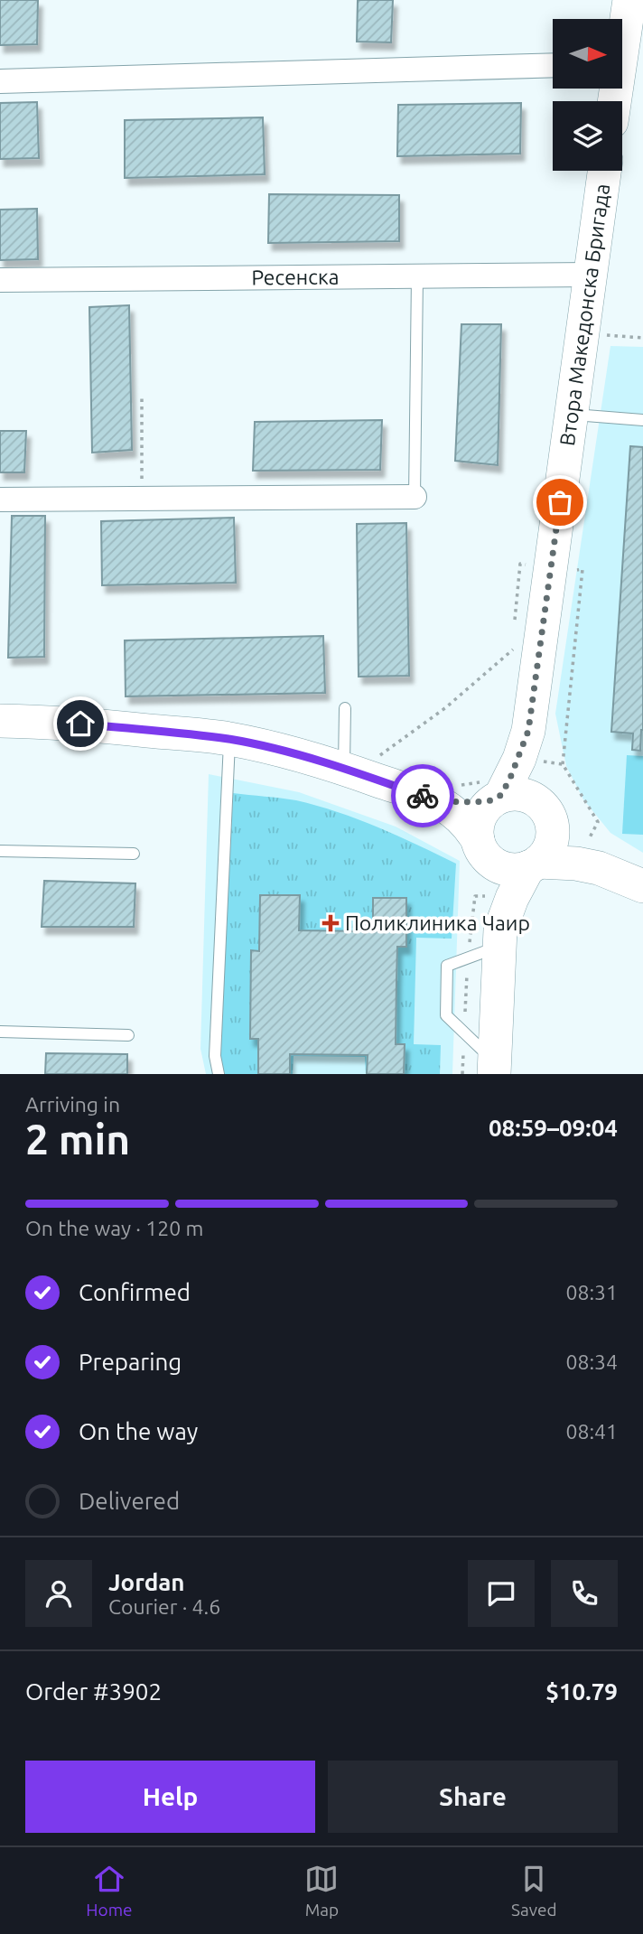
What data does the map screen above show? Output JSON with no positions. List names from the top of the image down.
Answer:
{
  "streets": {
    "street": ["Ресенска", "Втора Македонска Бригада"]
  },
  "crossings": [
    ["Ресенска", "Втора Македонска Бригада"]
  ],
  "places": {
    "health": ["Поликлиника Чаир"]
  },
  "north": "right",
  "page": {
    "heading": ["2 min", "Arriving in", "08:59–09:04"],
    "panel": [
      "Jordan",
      "Courier · 4.6",
      "Order #3902",
      "$10.79"
    ],
    "bar": "On the way · 120 m",
    "list": [
      ["Confirmed", "08:31"],
      ["Preparing", "08:34"],
      ["On the way", "08:41"],
      "Delivered"
    ],
    "buttons": ["Help", "Share"],
    "tabs": ["Home", "Map", "Saved"]
  }
}
